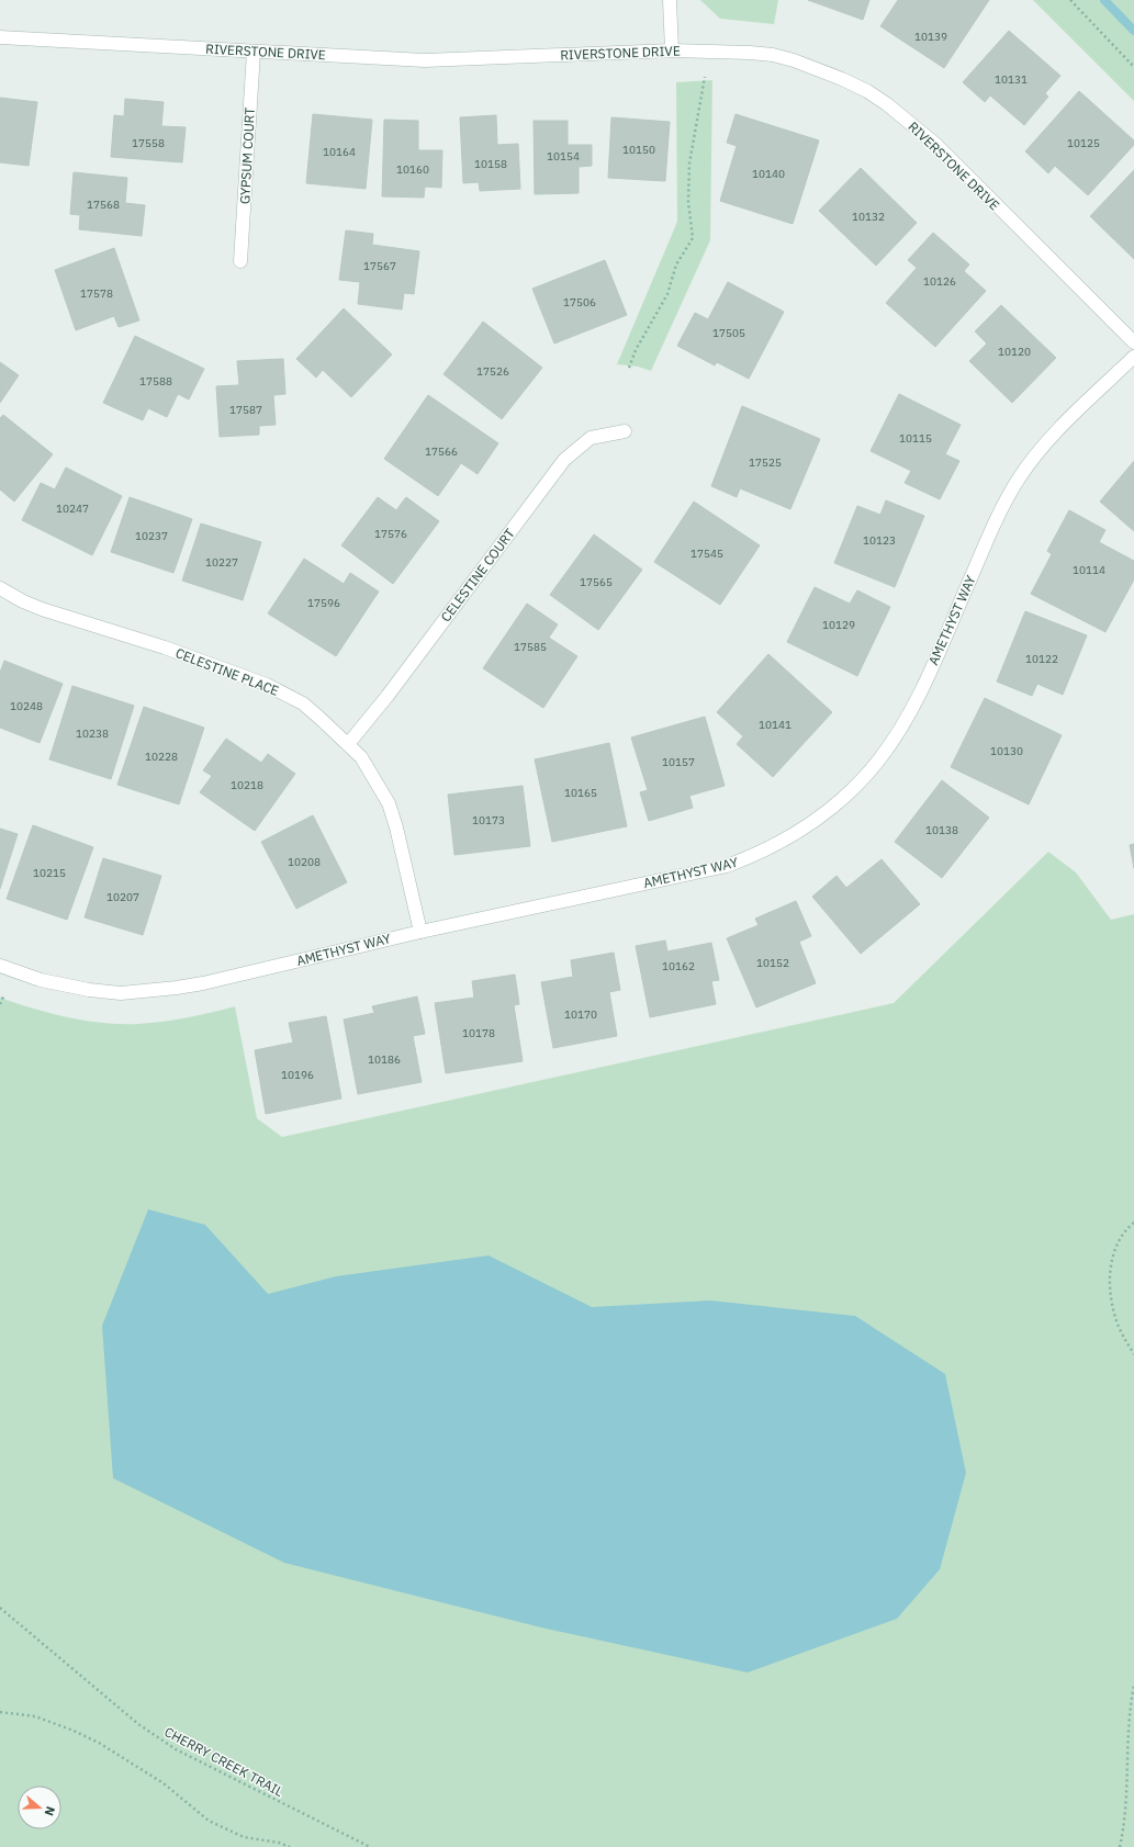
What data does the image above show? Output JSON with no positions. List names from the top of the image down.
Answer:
{
  "streets": {
    "street": [
      "RIVERSTONE DRIVE",
      "GYPSUM COURT",
      "CELESTINE COURT",
      "AMETHYST WAY",
      "CELESTINE PLACE"
    ],
    "path": ["CHERRY CREEK TRAIL"]
  },
  "crossings": [
    ["RIVERSTONE DRIVE", "GYPSUM COURT"],
    ["CELESTINE COURT", "CELESTINE PLACE"],
    ["AMETHYST WAY", "CELESTINE PLACE"]
  ],
  "house_numbers": [
    "10139",
    "10131",
    "17558",
    "10125",
    "10150",
    "10164",
    "10154",
    "10158",
    "10160",
    "10140",
    "17568",
    "10132",
    "17567",
    "10126",
    "17578",
    "17506",
    "17505",
    "10120",
    "17526",
    "17588",
    "17587",
    "10115",
    "17566",
    "17525",
    "10247",
    "17576",
    "10237",
    "10123",
    "17545",
    "10227",
    "10114",
    "17565",
    "17596",
    "10129",
    "17585",
    "10122",
    "10248",
    "10141",
    "10238",
    "10130",
    "10228",
    "10157",
    "10218",
    "10165",
    "10173",
    "10138",
    "10208",
    "10215",
    "10207",
    "10152",
    "10162",
    "10170",
    "10178",
    "10186",
    "10196"
  ],
  "north": "right"
}
